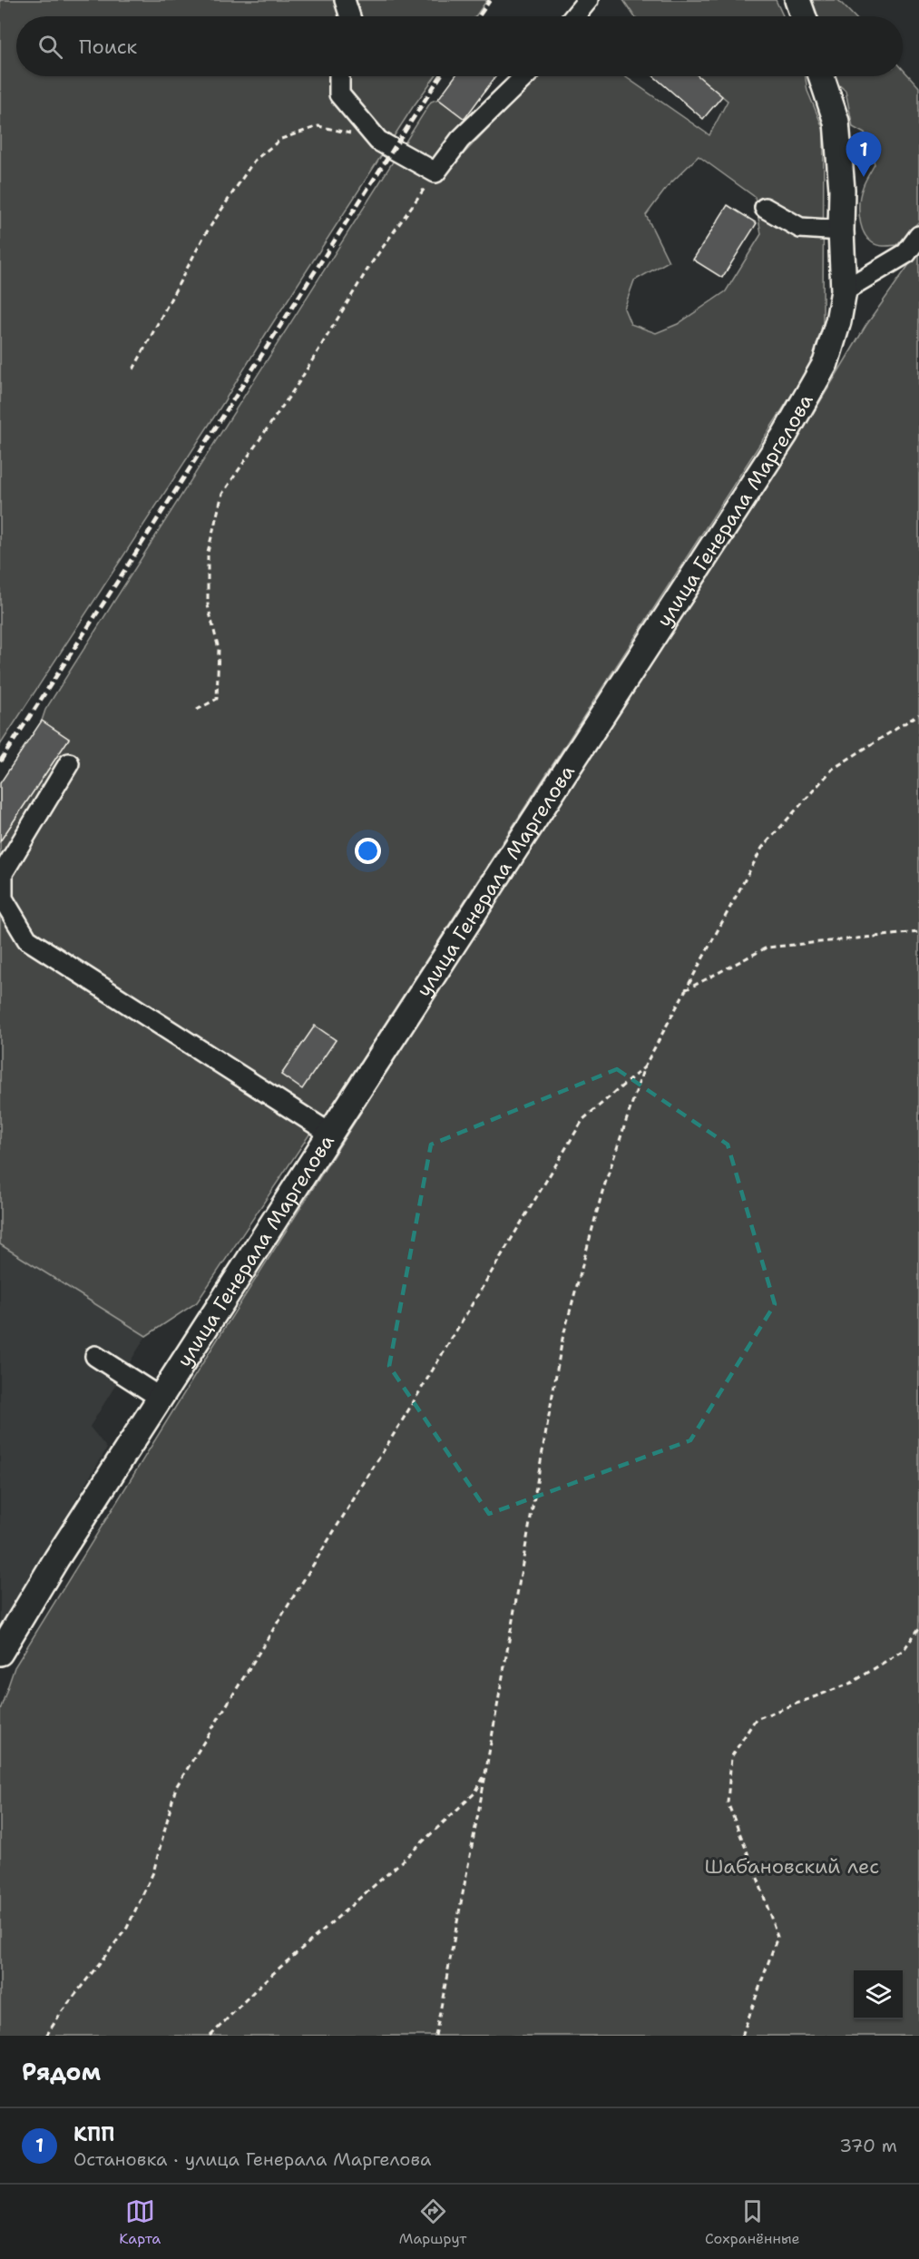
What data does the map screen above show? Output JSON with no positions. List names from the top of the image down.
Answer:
{
  "streets": {
    "main road": ["улица Генерала Маргелова"]
  },
  "parks": ["Шабановский лес"],
  "page": {
    "search": "Поиск",
    "pins": "1",
    "heading": "Рядом",
    "list": [
      {
        "mark": "1",
        "name": "КПП",
        "note": "Остановка · улица Генерала Маргелова",
        "value": "370 m"
      }
    ],
    "nav": ["Карта", "Маршрут", "Сохранённые"]
  }
}
